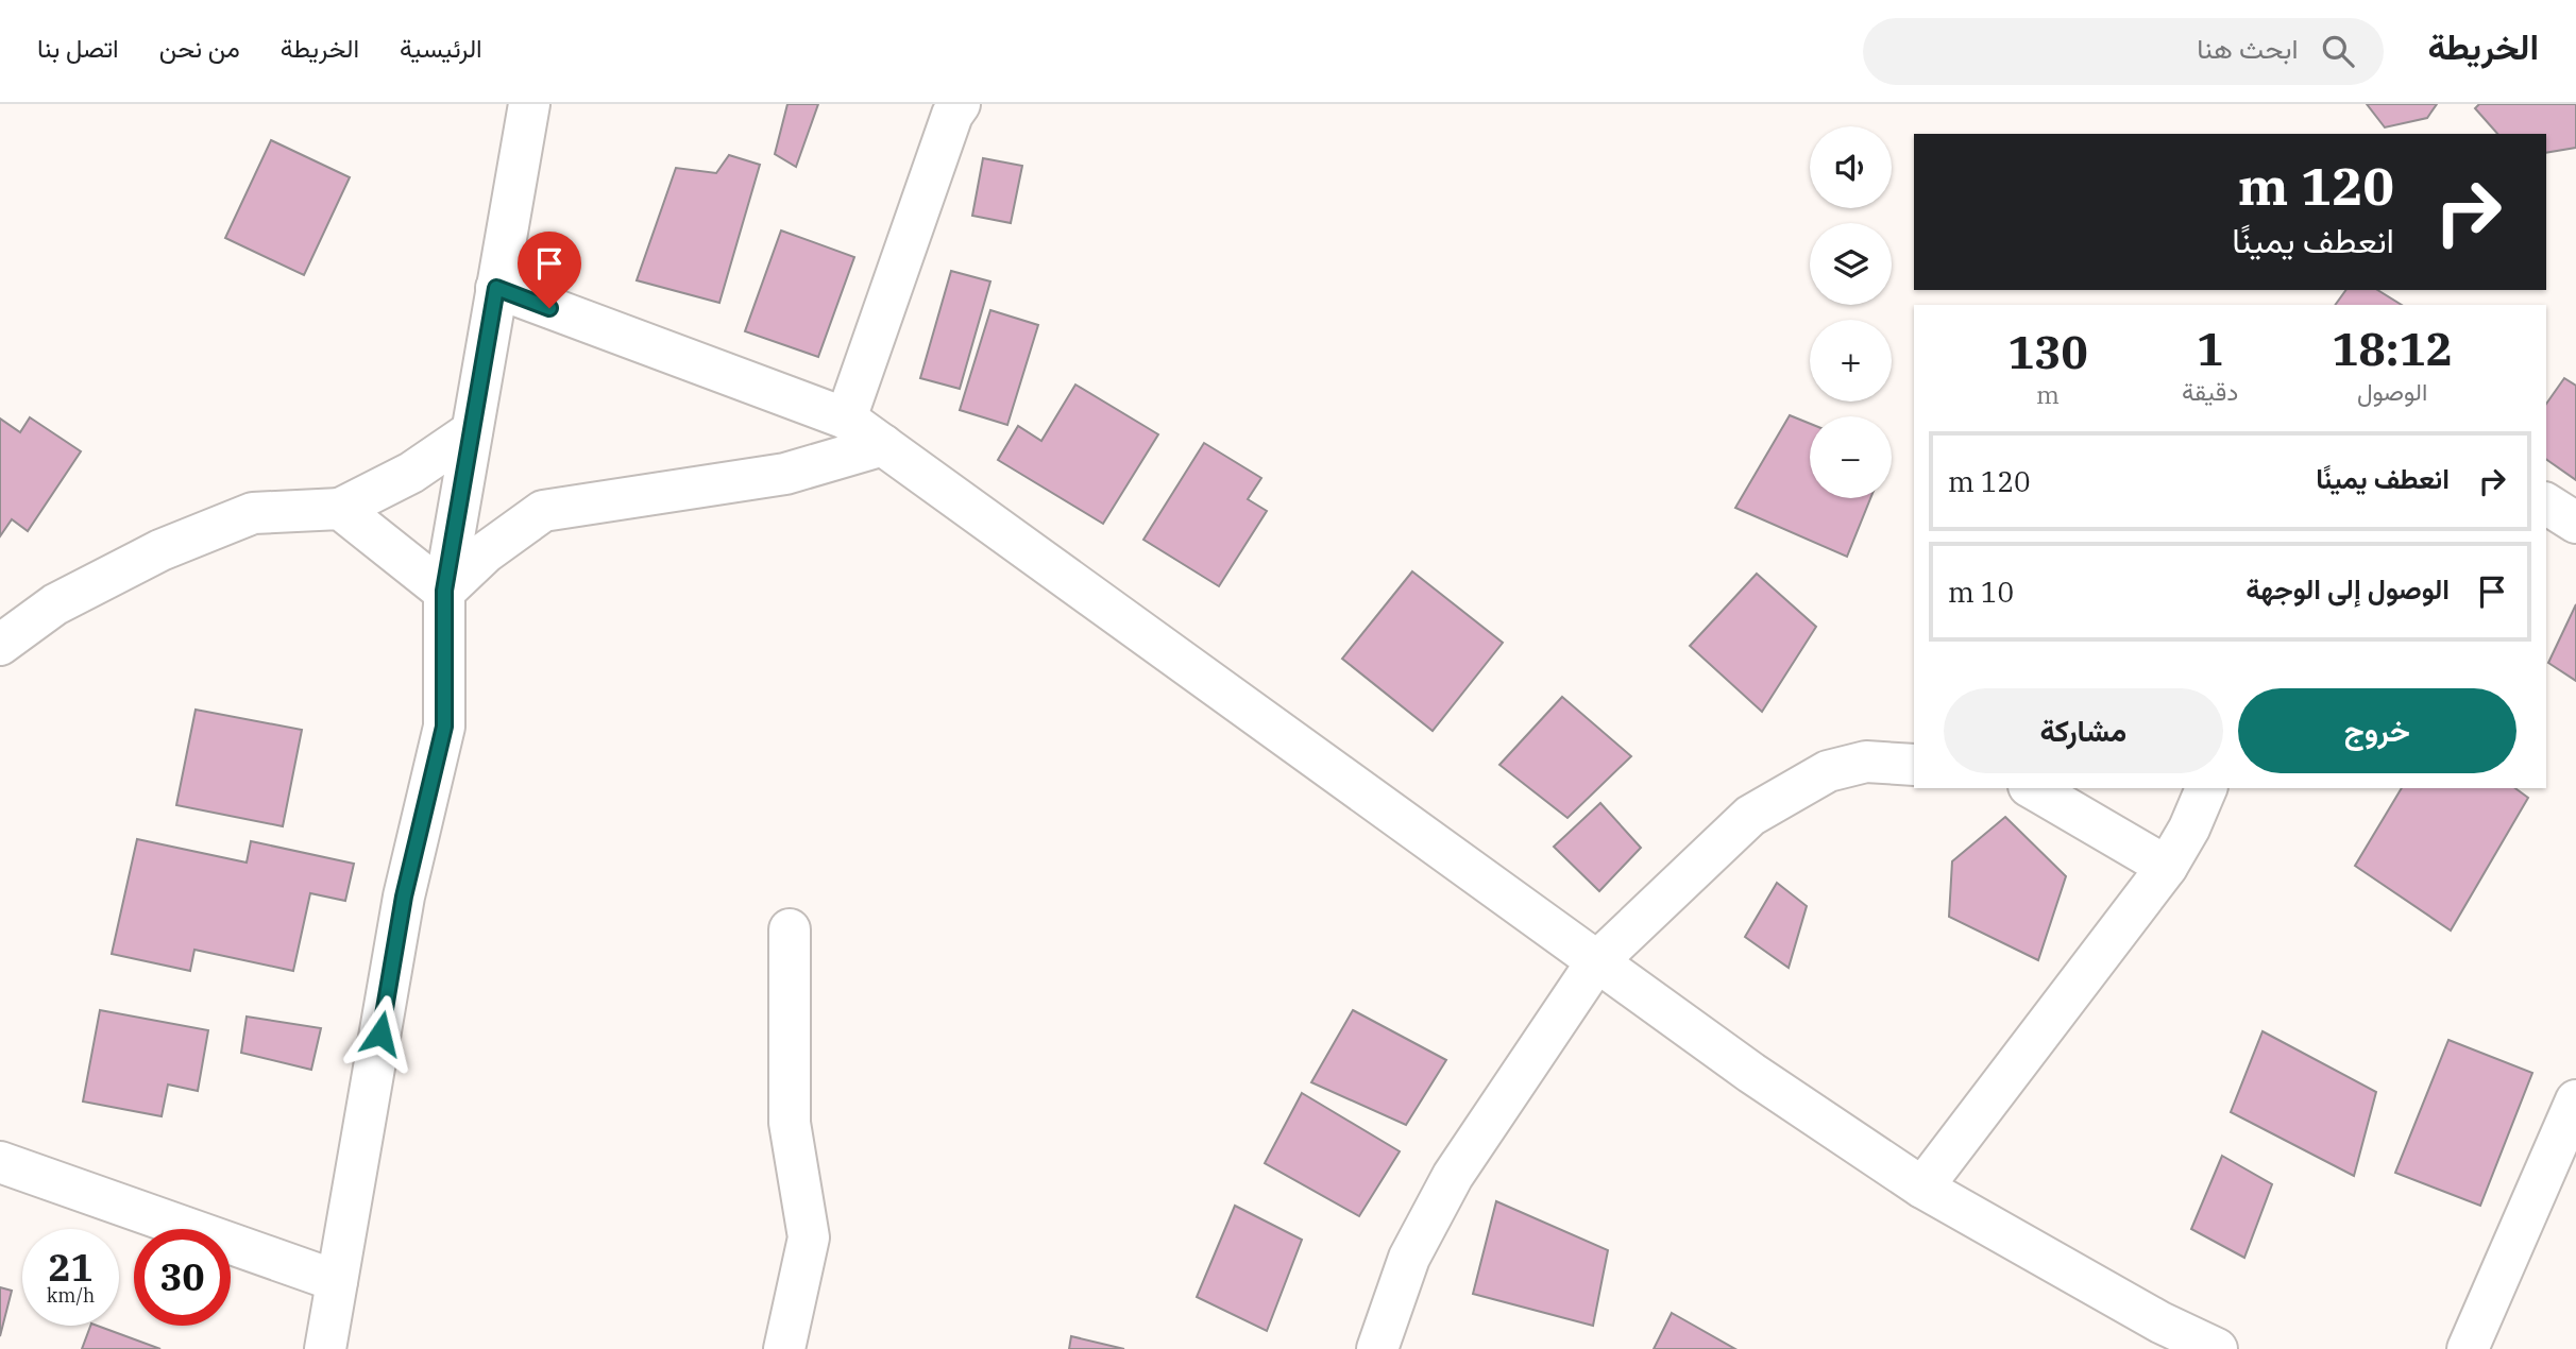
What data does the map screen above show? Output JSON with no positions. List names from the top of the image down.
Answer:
{
  "page": {
    "header": "الخريطة",
    "search": "ابحث هنا",
    "nav": [
      "الرئيسية",
      "الخريطة",
      "من نحن",
      "اتصل بنا"
    ],
    "map_buttons": ["+", "−"],
    "turn": ["120 m", "انعطف يمينًا"],
    "eta": [
      "18:12",
      "الوصول",
      "1",
      "دقيقة",
      "130",
      "m"
    ],
    "list": [
      {
        "name": "انعطف يمينًا",
        "value": "120 m"
      },
      {
        "name": "الوصول إلى الوجهة",
        "value": "10 m"
      }
    ],
    "buttons": ["خروج", "مشاركة"],
    "speed": "21 km/h",
    "limit": "30"
  }
}
